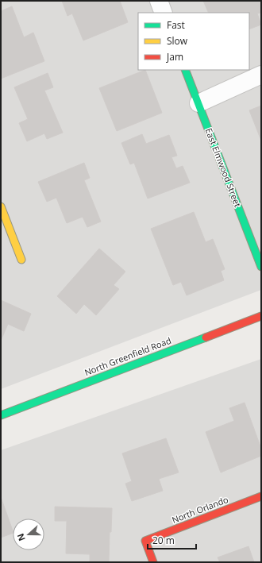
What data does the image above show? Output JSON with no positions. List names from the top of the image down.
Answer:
{
  "streets": {
    "street": ["East Elmwood Street", "North Greenfield Road", "North Orlando"]
  },
  "legend": ["Fast", "Slow", "Jam"],
  "scale_bar": "20 m",
  "north": "left"
}
